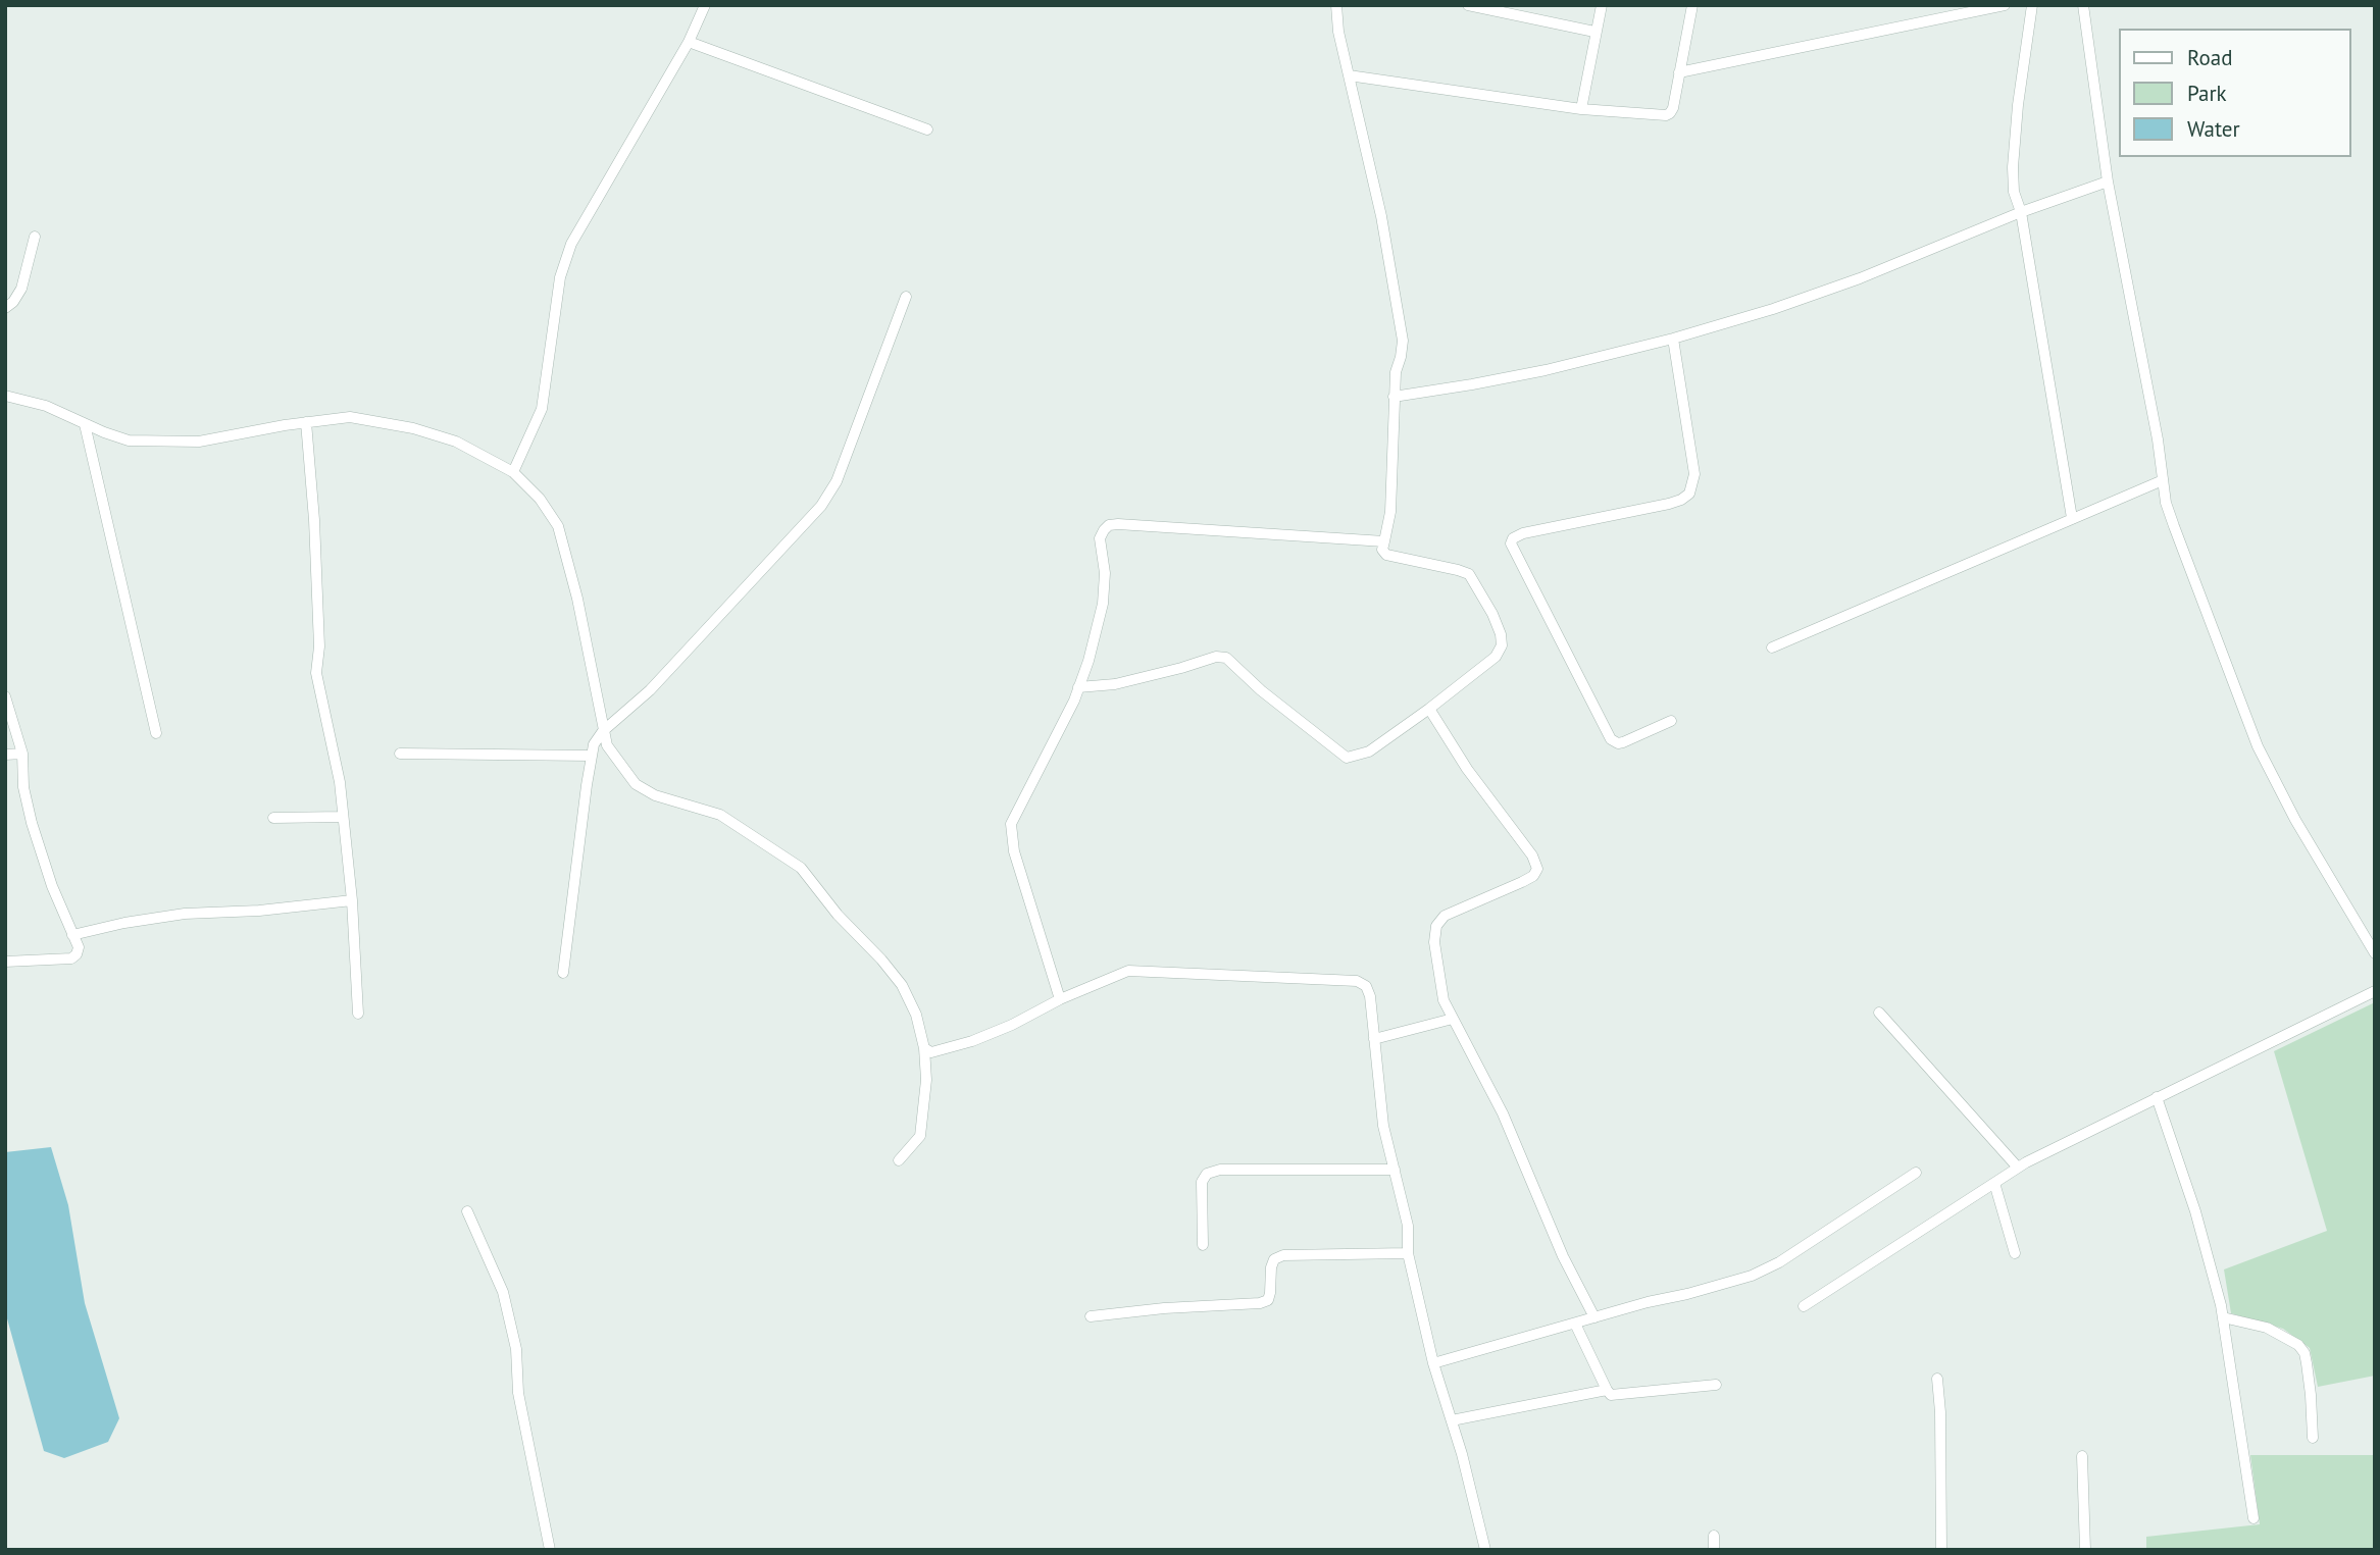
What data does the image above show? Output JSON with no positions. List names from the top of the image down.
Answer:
{
  "legend": ["Road", "Park", "Water"]
}
